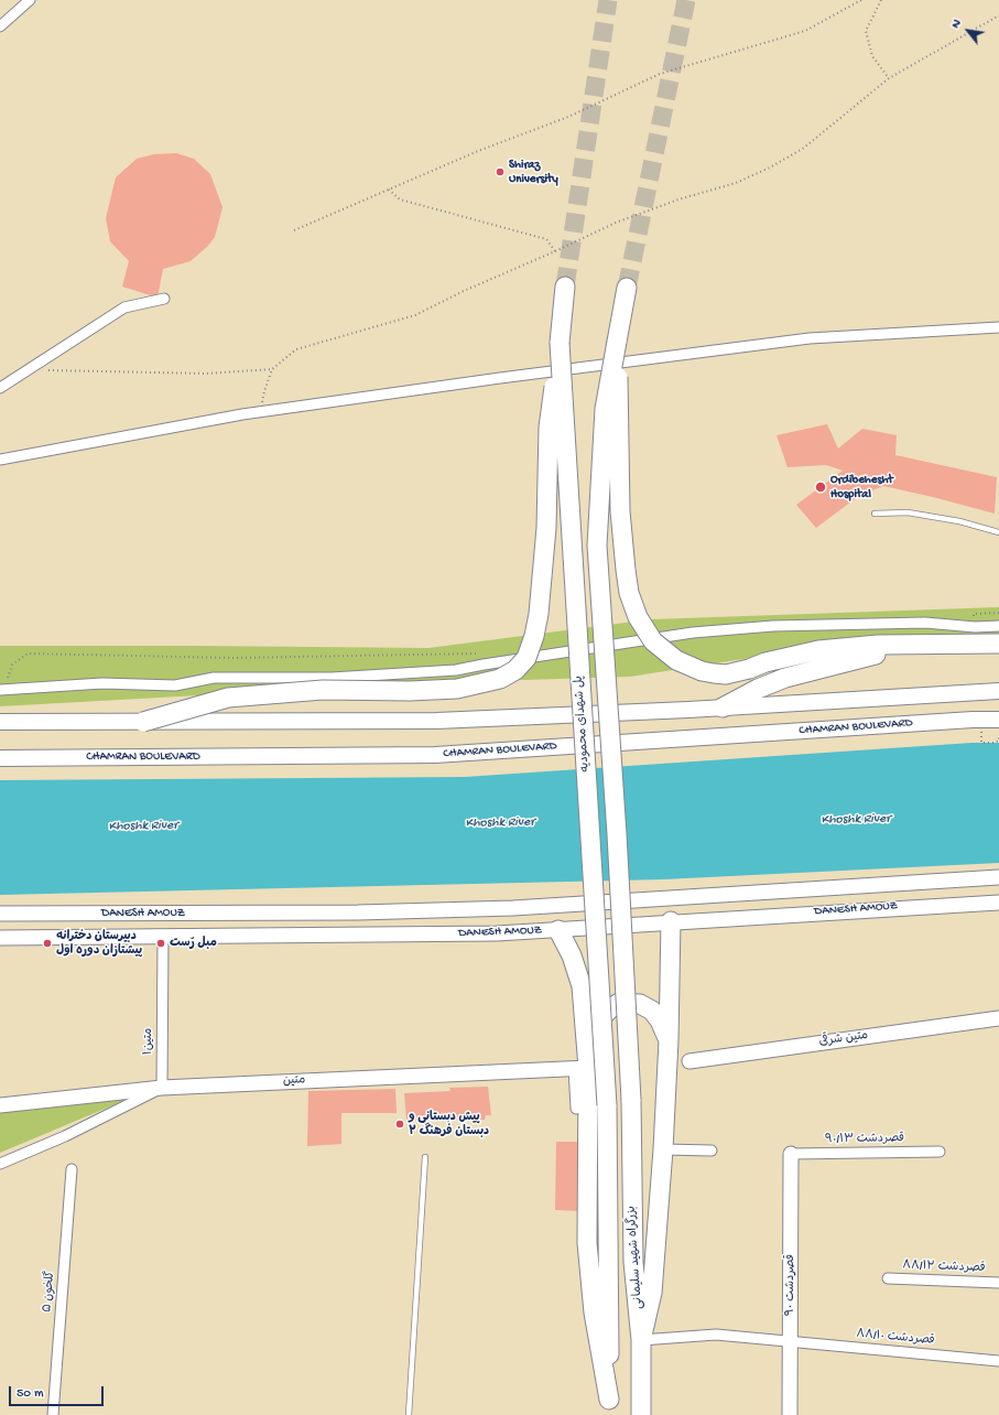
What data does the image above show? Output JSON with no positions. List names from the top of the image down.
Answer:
{
  "streets": {
    "highway": ["پل شهدای محمودیه", "بزرگراه شهید سلیمانی"],
    "main road": [
      "CHAMRAN BOULEVARD",
      "DANESH AMOUZ",
      "متین شرقی",
      "متین",
      "۹۰ قصردشت"
    ],
    "street": [
      "متین۱",
      "۹۰/۱۳ قصردشت",
      "۸۸/۱۲ قصردشت",
      "۵ گلخون",
      "۸۸/۱۰ قصردشت"
    ]
  },
  "crossings": [
    ["پل شهدای محمودیه", "بزرگراه شهید سلیمانی"],
    ["DANESH AMOUZ", "متین۱"],
    ["متین۱", "متین"],
    ["۹۰/۱۳ قصردشت", "۹۰ قصردشت"],
    ["بزرگراه شهید سلیمانی", "۸۸/۱۰ قصردشت"],
    ["۹۰ قصردشت", "۸۸/۱۰ قصردشت"]
  ],
  "water": ["Khoshk River"],
  "places": [
    "Shiraz University",
    "Ordibehesht Hospital",
    "دبیرستان دخترانه پیشتازان دوره اول",
    "مبل رُست",
    "پیش دبستانی و دبستان فرهنگ ۲"
  ],
  "scale_bar": "50 m",
  "north": "top left"
}
